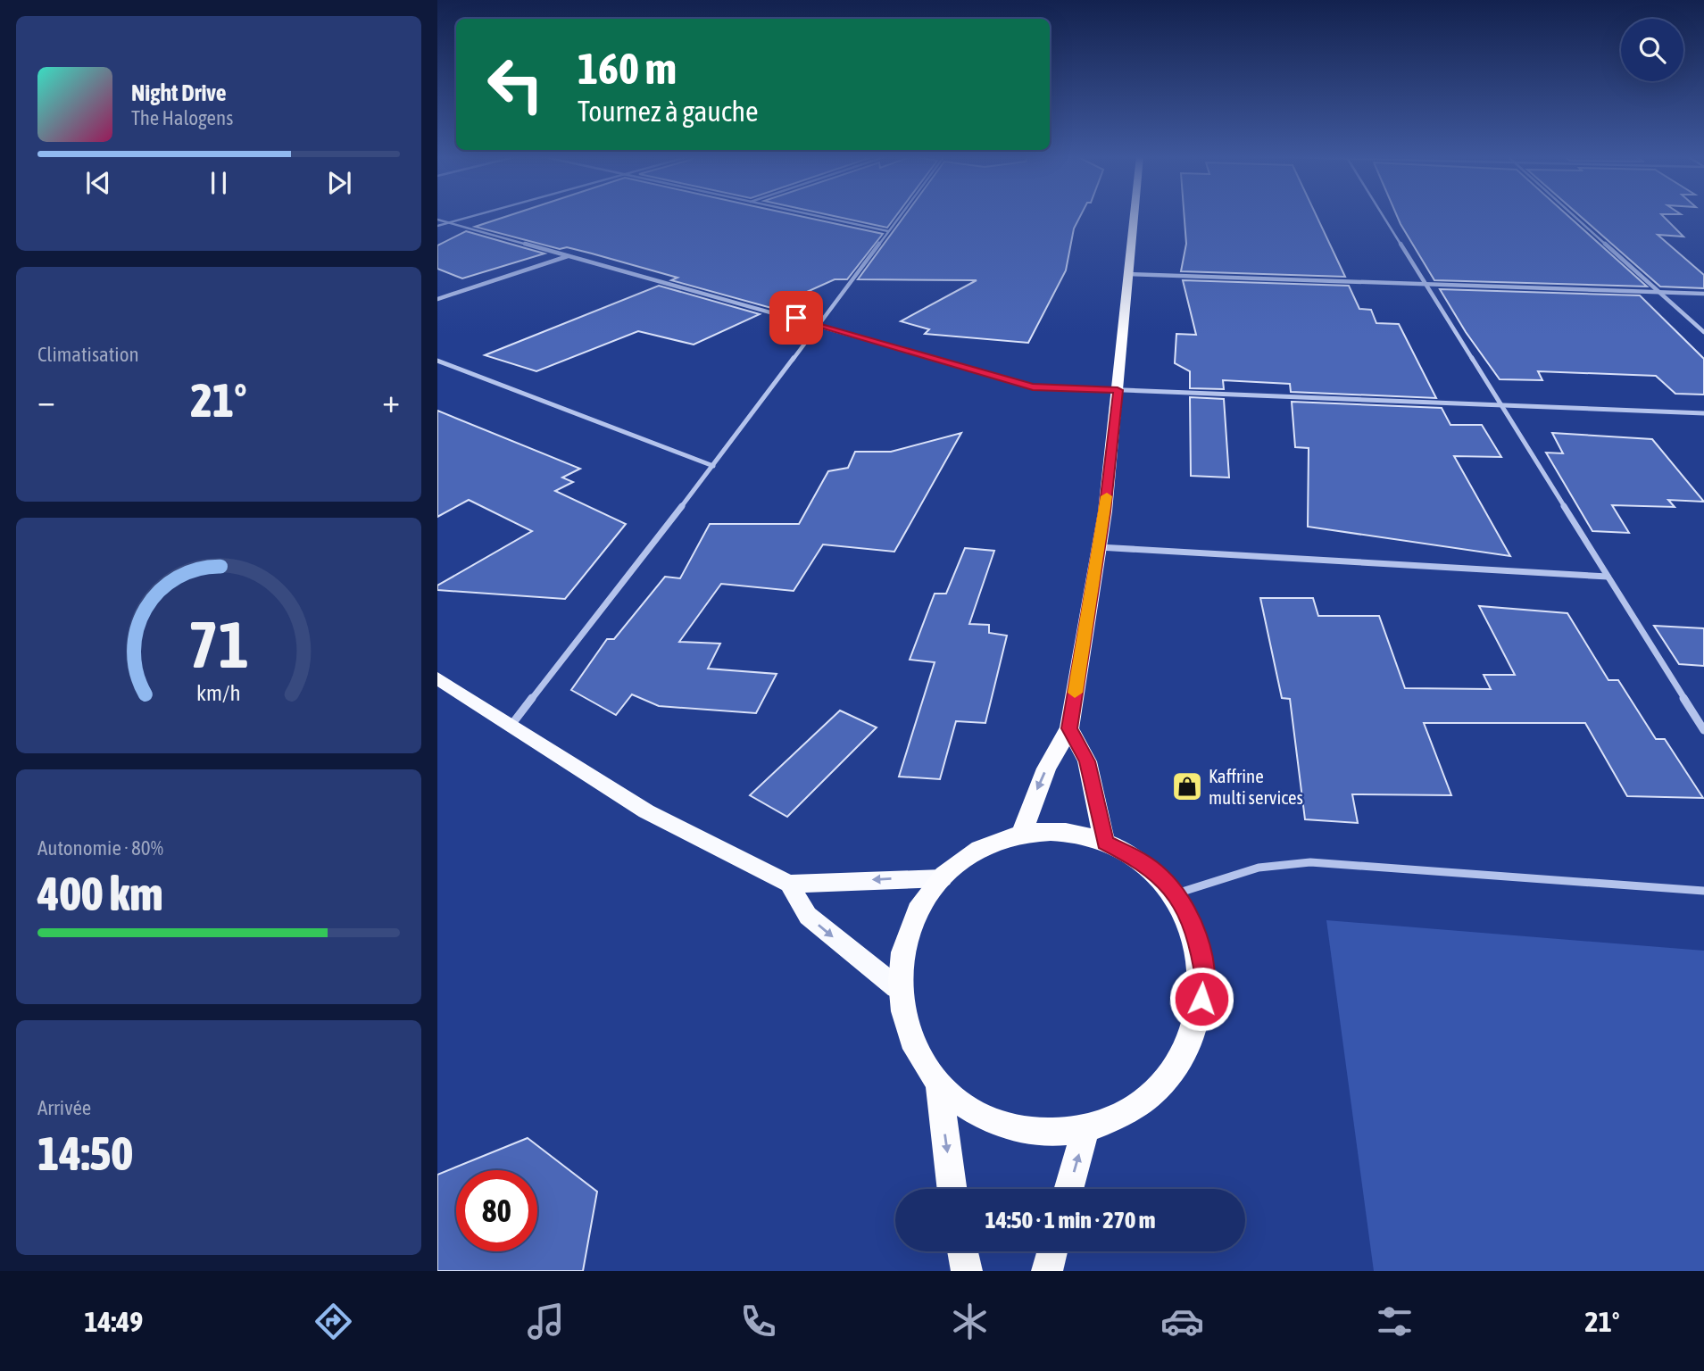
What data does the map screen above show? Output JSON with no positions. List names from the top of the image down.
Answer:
{
  "places": {
    "shop": ["Kaffrine multi services"]
  },
  "page": {
    "turn": ["160 m", "Tournez à gauche"],
    "song": ["Night Drive", "The Halogens"],
    "tile": [
      "Climatisation",
      ["Autonomie · 80%", "400 km"],
      ["Arrivée", "14:50"]
    ],
    "heat": ["−", "21°", "+"],
    "limit": "80",
    "trip": "14:50 · 1 min · 270 m",
    "tabs": ["14:49", "21°"],
    "gauge": ["71", "km/h"]
  }
}
